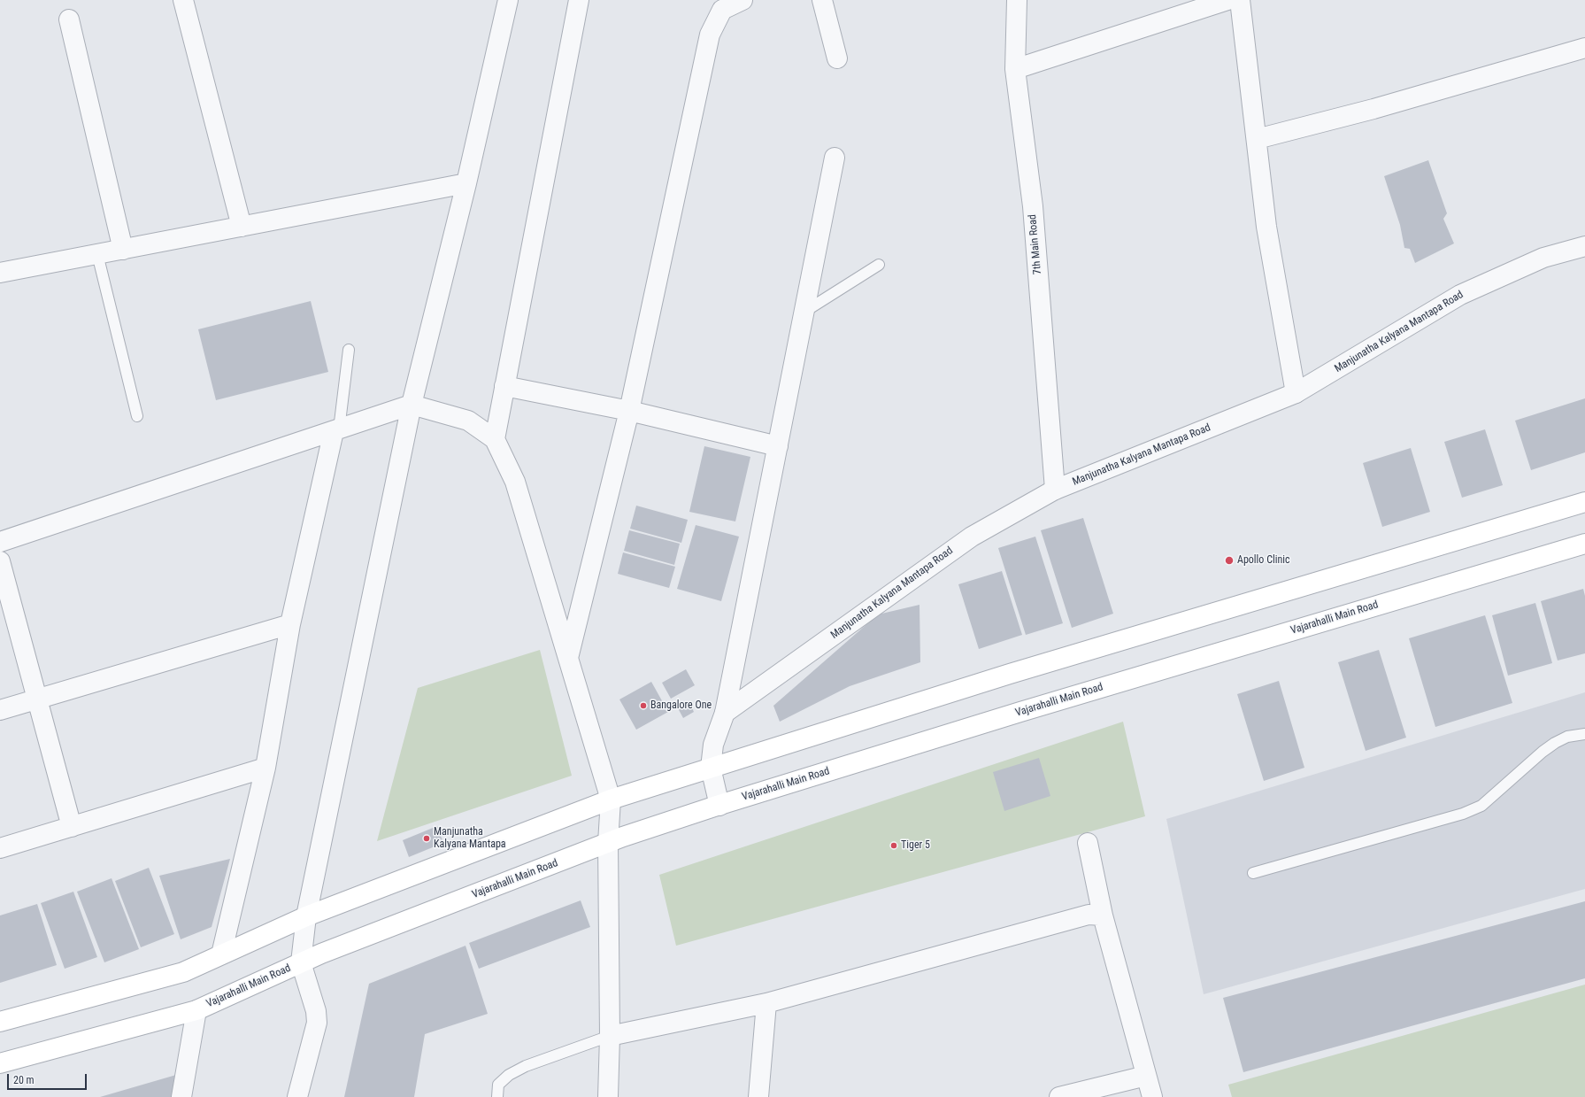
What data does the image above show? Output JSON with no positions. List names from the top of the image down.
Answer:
{
  "streets": {
    "main road": ["Vajarahalli Main Road"],
    "street": ["7th Main Road", "Manjunatha Kalyana Mantapa Road"]
  },
  "crossings": [
    ["7th Main Road", "Manjunatha Kalyana Mantapa Road"]
  ],
  "places": [
    "Apollo Clinic",
    "Bangalore One",
    "Manjunatha Kalyana Mantapa",
    "Tiger 5"
  ],
  "scale_bar": "20 m"
}
